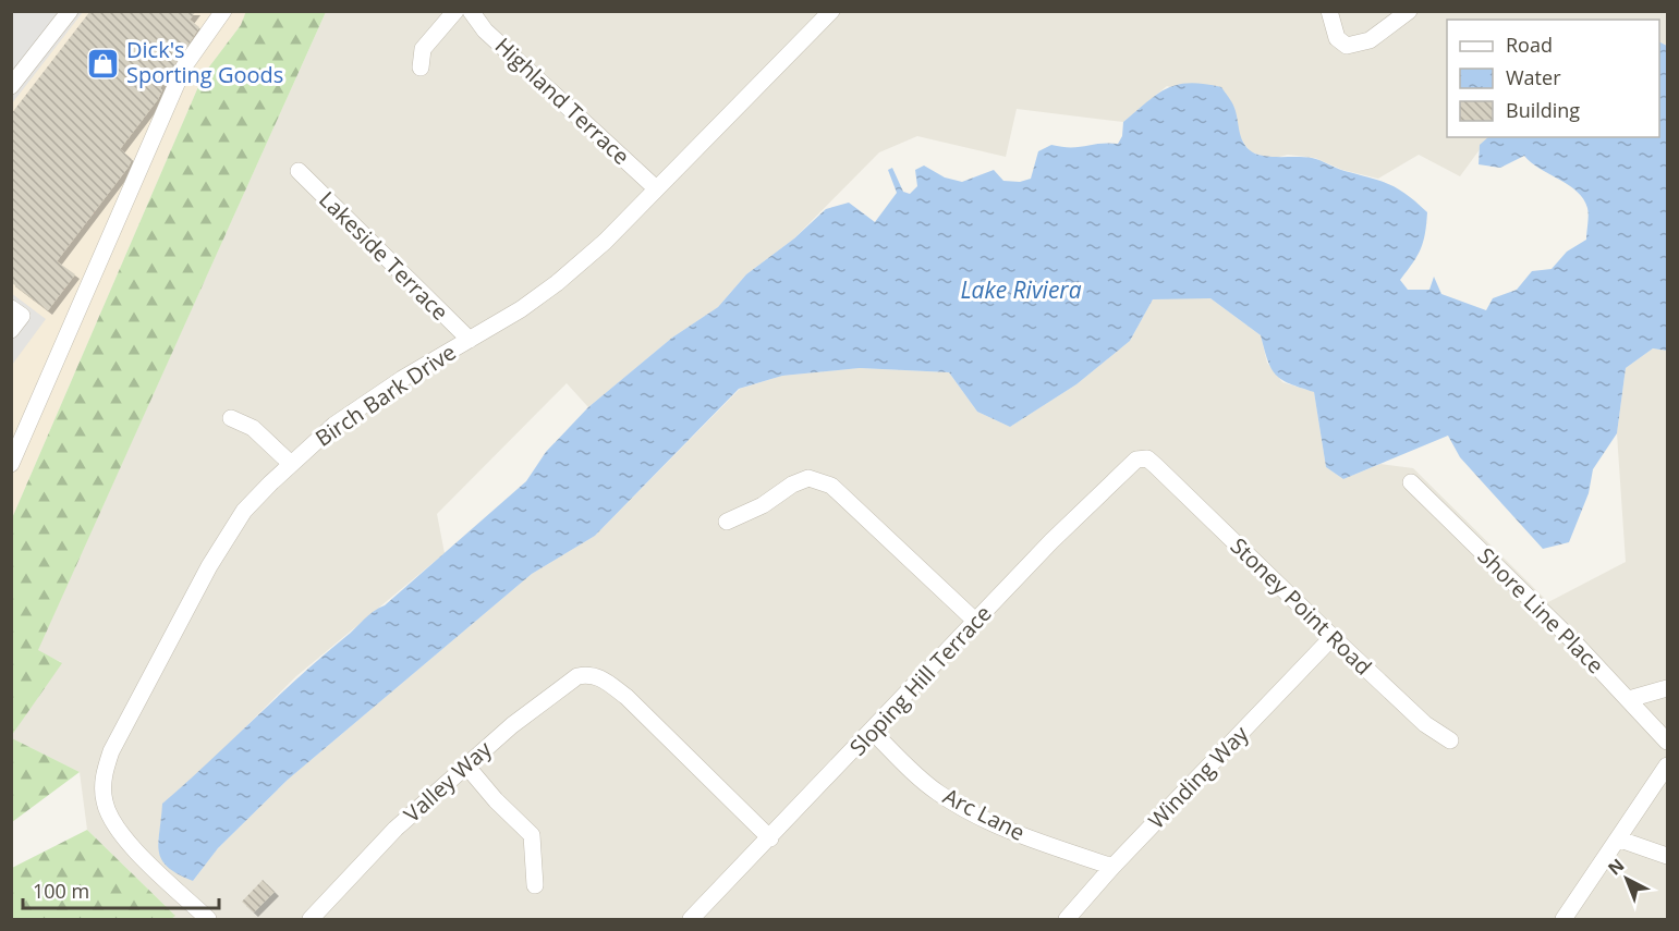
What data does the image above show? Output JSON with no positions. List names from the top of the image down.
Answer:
{
  "streets": {
    "street": [
      "Highland Terrace",
      "Lakeside Terrace",
      "Birch Bark Drive",
      "Stoney Point Road",
      "Shore Line Place",
      "Sloping Hill Terrace",
      "Winding Way",
      "Valley Way",
      "Arc Lane"
    ]
  },
  "crossings": [
    ["Highland Terrace", "Birch Bark Drive"],
    ["Lakeside Terrace", "Birch Bark Drive"],
    ["Stoney Point Road", "Sloping Hill Terrace"],
    ["Stoney Point Road", "Winding Way"],
    ["Sloping Hill Terrace", "Valley Way"],
    ["Sloping Hill Terrace", "Arc Lane"],
    ["Winding Way", "Arc Lane"]
  ],
  "water": ["Lake Riviera"],
  "places": {
    "shop": ["Dick's Sporting Goods"]
  },
  "legend": ["Road", "Water", "Building"],
  "scale_bar": "100 m",
  "north": "top left"
}
